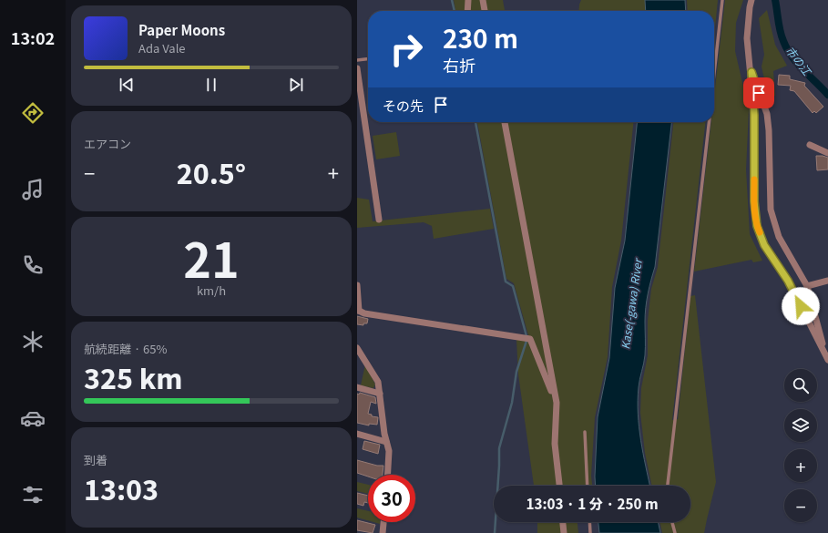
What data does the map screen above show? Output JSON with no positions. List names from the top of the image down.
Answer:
{
  "water": ["市の江", "Kase(-gawa) River"],
  "page": {
    "tabs": "13:02",
    "turn": ["230 m", "右折"],
    "song": ["Paper Moons", "Ada Vale"],
    "then": "その先",
    "tile": [
      "エアコン",
      ["21", "km/h"],
      ["航続距離 · 65%", "325 km"],
      ["到着", "13:03"]
    ],
    "heat": ["−", "20.5°", "+"],
    "map_buttons": ["+", "−"],
    "limit": "30",
    "trip": "13:03 · 1 分 · 250 m"
  }
}
